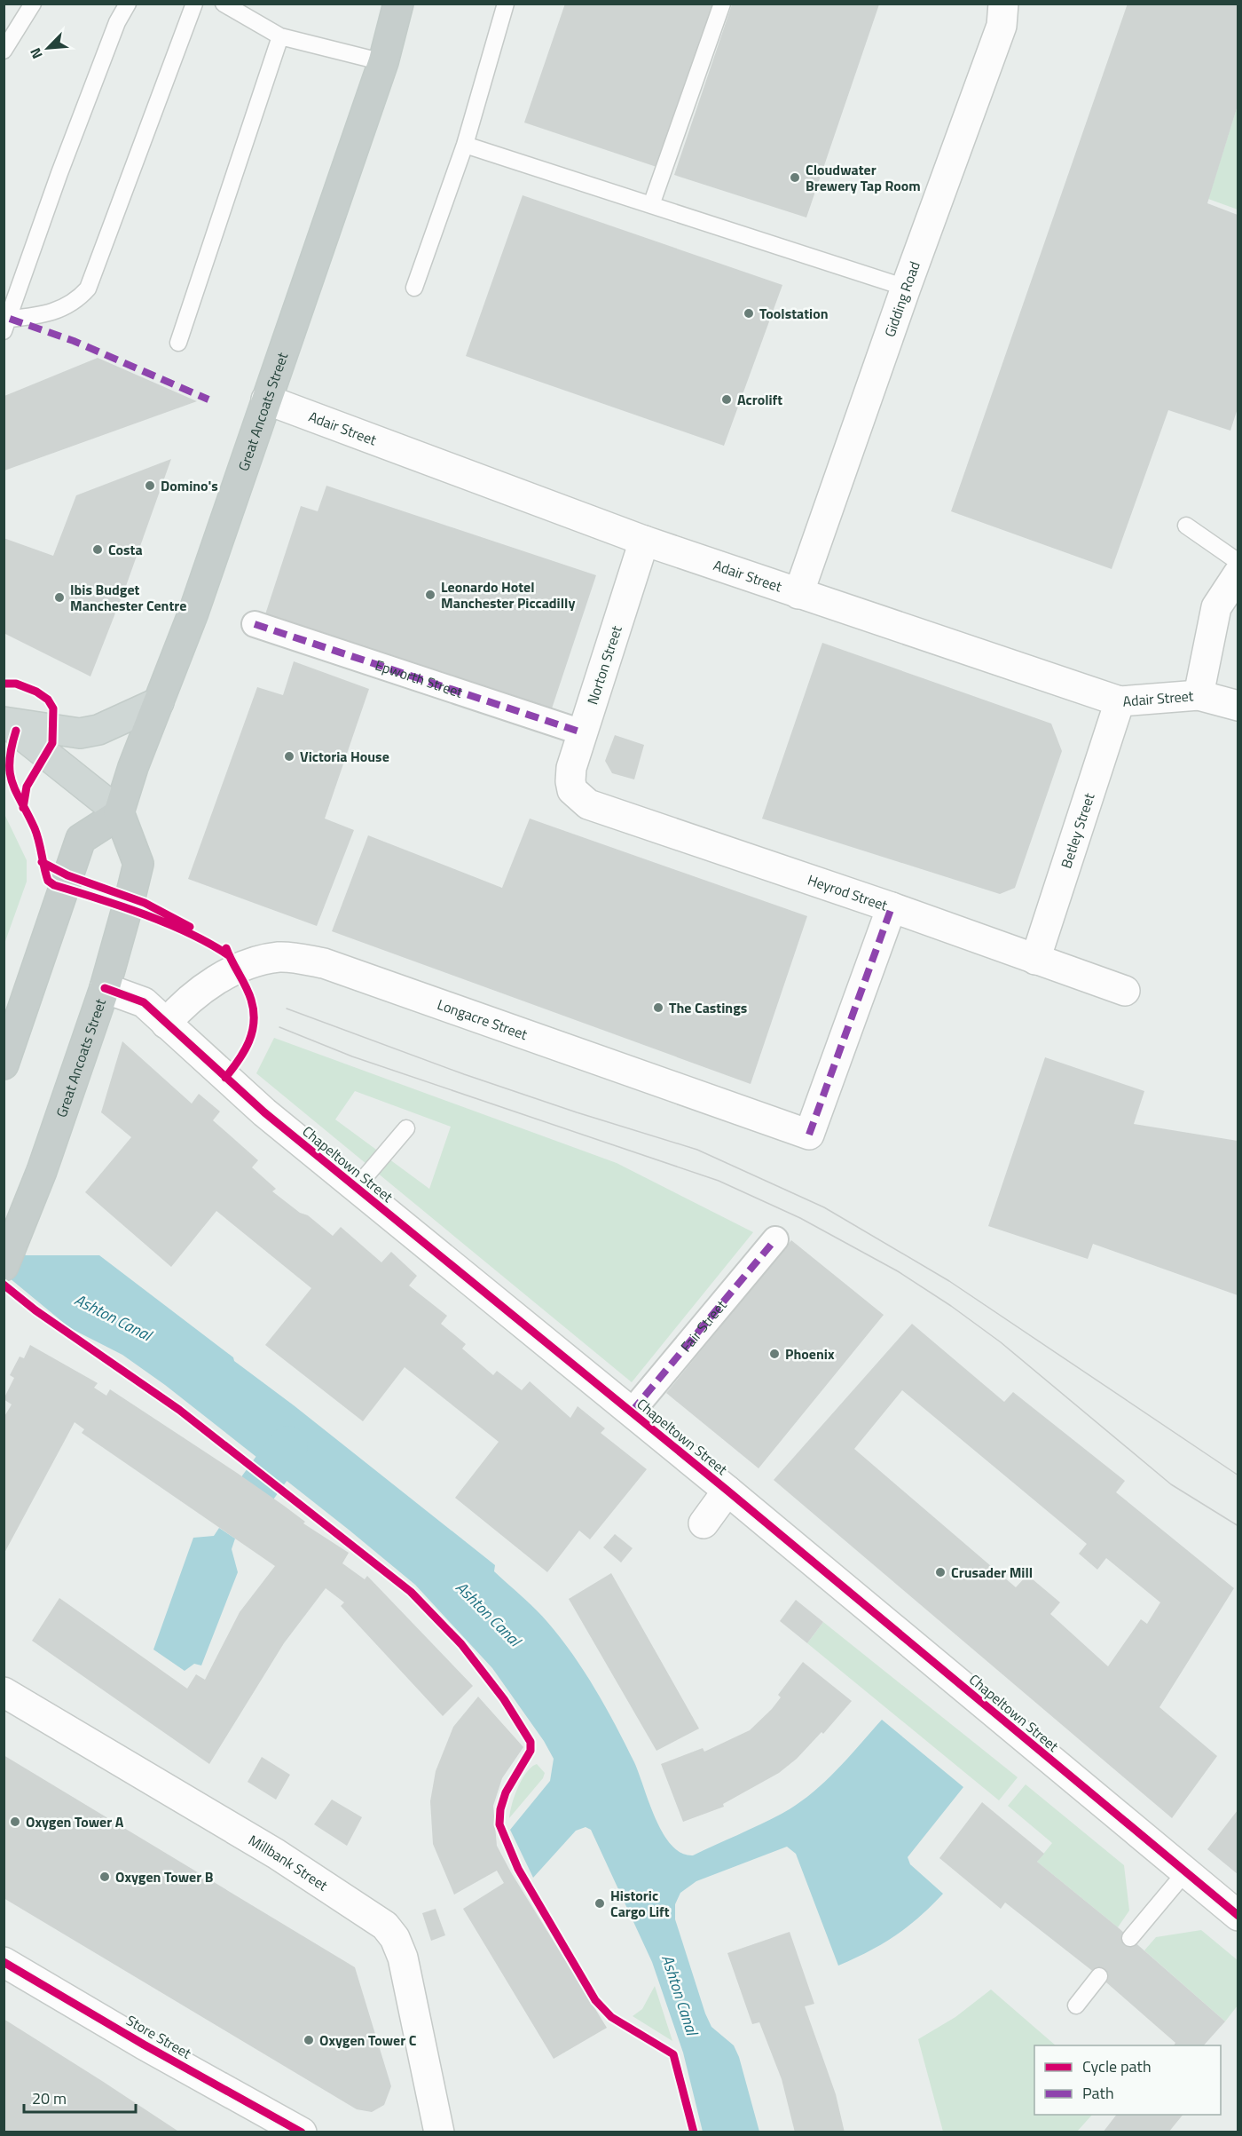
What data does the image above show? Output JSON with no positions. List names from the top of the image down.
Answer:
{
  "streets": {
    "highway": ["Great Ancoats Street"],
    "street": [
      "Gidding Road",
      "Adair Street",
      "Norton Street",
      "Epworth Street",
      "Betley Street",
      "Heyrod Street",
      "Longacre Street",
      "Chapeltown Street",
      "Fair Street",
      "Millbank Street",
      "Store Street"
    ]
  },
  "crossings": [
    ["Gidding Road", "Adair Street"],
    ["Great Ancoats Street", "Adair Street"],
    ["Great Ancoats Street", "Chapeltown Street"],
    ["Adair Street", "Norton Street"],
    ["Adair Street", "Betley Street"],
    ["Norton Street", "Epworth Street"],
    ["Norton Street", "Heyrod Street"],
    ["Betley Street", "Heyrod Street"],
    ["Heyrod Street", "Longacre Street"],
    ["Longacre Street", "Chapeltown Street"],
    ["Chapeltown Street", "Fair Street"]
  ],
  "water": ["Ashton Canal"],
  "places": [
    "Cloudwater Brewery Tap Room",
    "Toolstation",
    "Acrolift",
    "Domino's",
    "Costa",
    "Leonardo Hotel Manchester Piccadilly",
    "Ibis Budget Manchester Centre",
    "Victoria House",
    "The Castings",
    "Phoenix",
    "Crusader Mill",
    "Oxygen Tower A",
    "Oxygen Tower B",
    "Historic Cargo Lift",
    "Oxygen Tower C"
  ],
  "legend": ["Cycle path", "Path"],
  "scale_bar": "20 m",
  "north": "bottom left"
}
